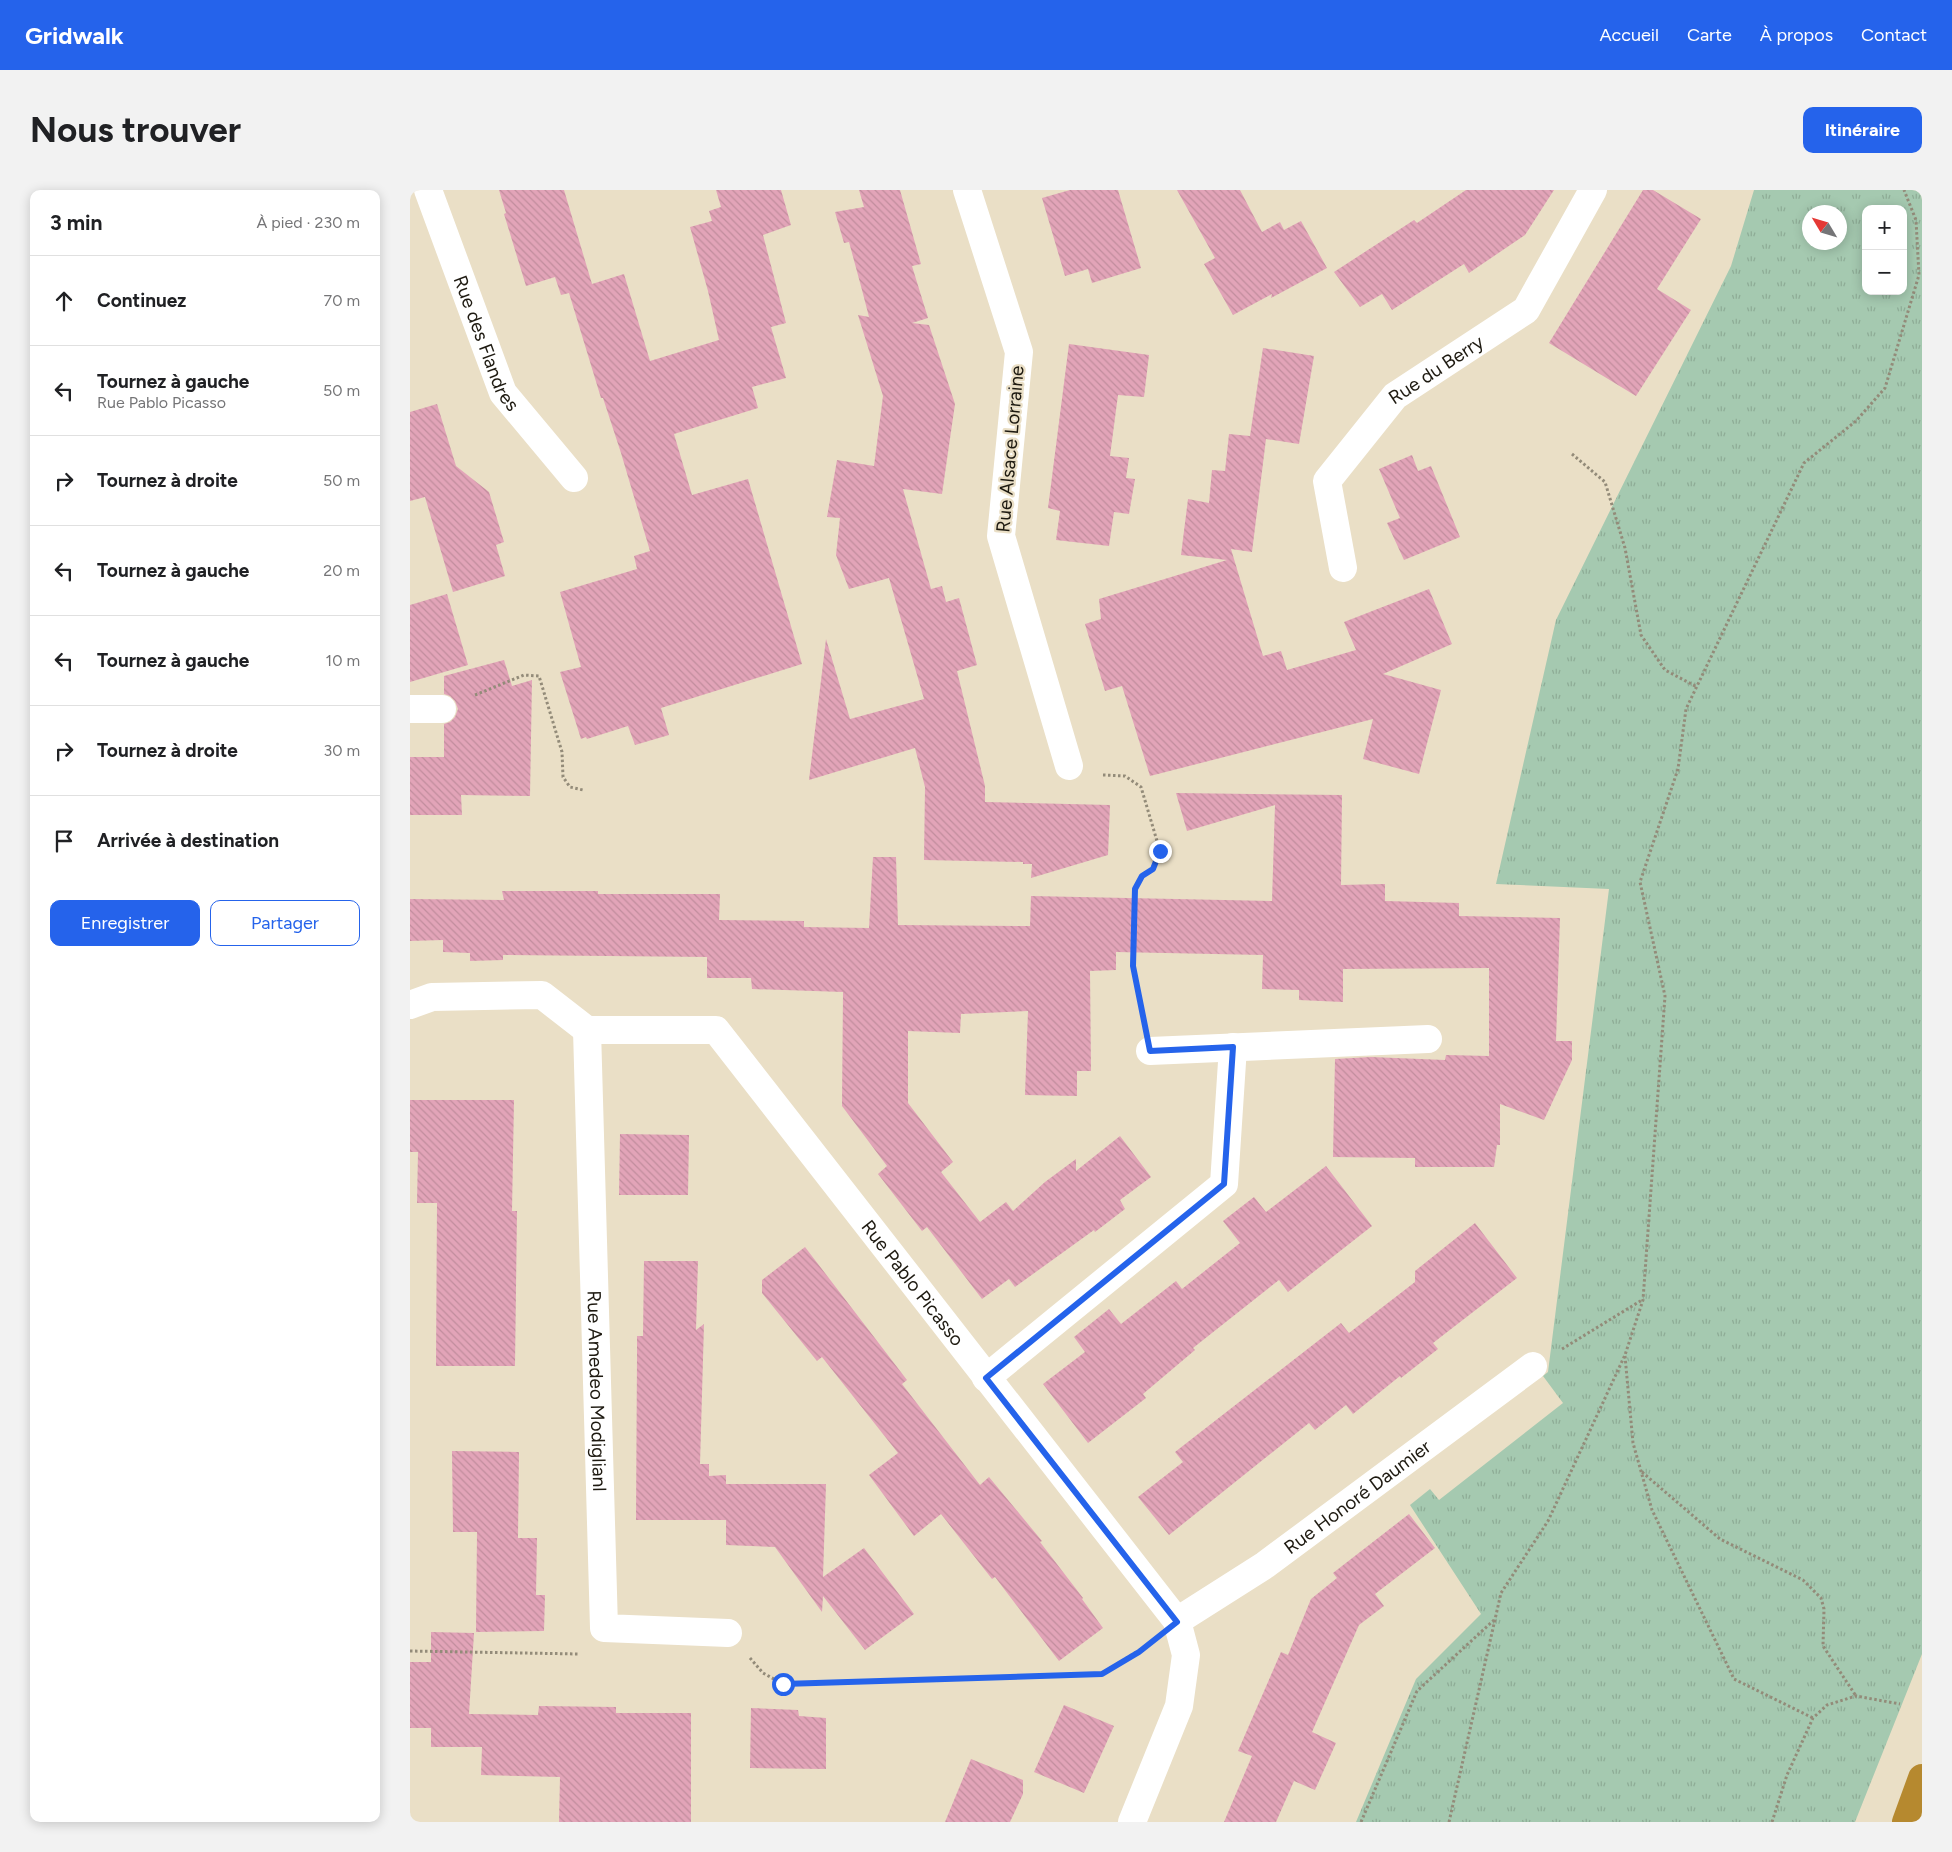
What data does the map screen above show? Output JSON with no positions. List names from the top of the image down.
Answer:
{
  "streets": {
    "street": [
      "Rue des Flandres",
      "Rue du Berry",
      "Rue Alsace Lorraine",
      "Rue Pablo Picasso",
      "Rue Amedeo Modiglianl",
      "Rue Honoré Daumier"
    ]
  },
  "crossings": [
    ["Rue Pablo Picasso", "Rue Amedeo Modiglianl"],
    ["Rue Pablo Picasso", "Rue Honoré Daumier"]
  ],
  "north": "top left",
  "page": {
    "header": "Gridwalk",
    "nav": [
      "Accueil",
      "Carte",
      "À propos",
      "Contact"
    ],
    "buttons": [
      "Itinéraire",
      ["Enregistrer", "Partager"]
    ],
    "title": "Nous trouver",
    "heading": ["3 min", "À pied · 230 m"],
    "map_buttons": ["+", "−"],
    "list": [
      ["Continuez", "70 m"],
      ["Tournez à gauche", "Rue Pablo Picasso", "50 m"],
      ["Tournez à droite", "50 m"],
      ["Tournez à gauche", "20 m"],
      ["Tournez à gauche", "10 m"],
      ["Tournez à droite", "30 m"],
      "Arrivée à destination"
    ]
  }
}
